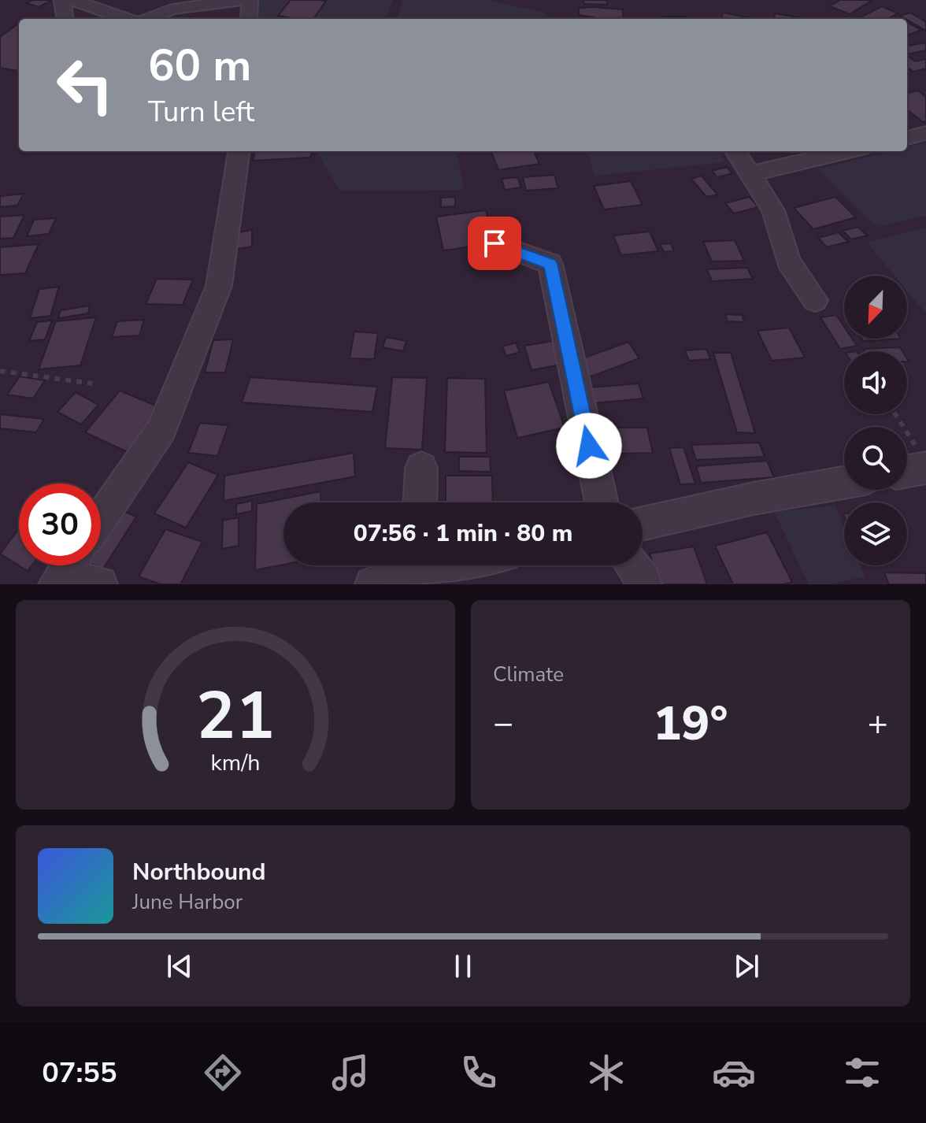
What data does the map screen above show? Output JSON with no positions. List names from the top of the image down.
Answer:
{
  "north": "bottom left",
  "page": {
    "turn": ["60 m", "Turn left"],
    "limit": "30",
    "trip": "07:56 · 1 min · 80 m",
    "tile": "Climate",
    "heat": ["−", "19°", "+"],
    "song": ["Northbound", "June Harbor"],
    "tabs": "07:55",
    "gauge": ["21", "km/h"]
  }
}
